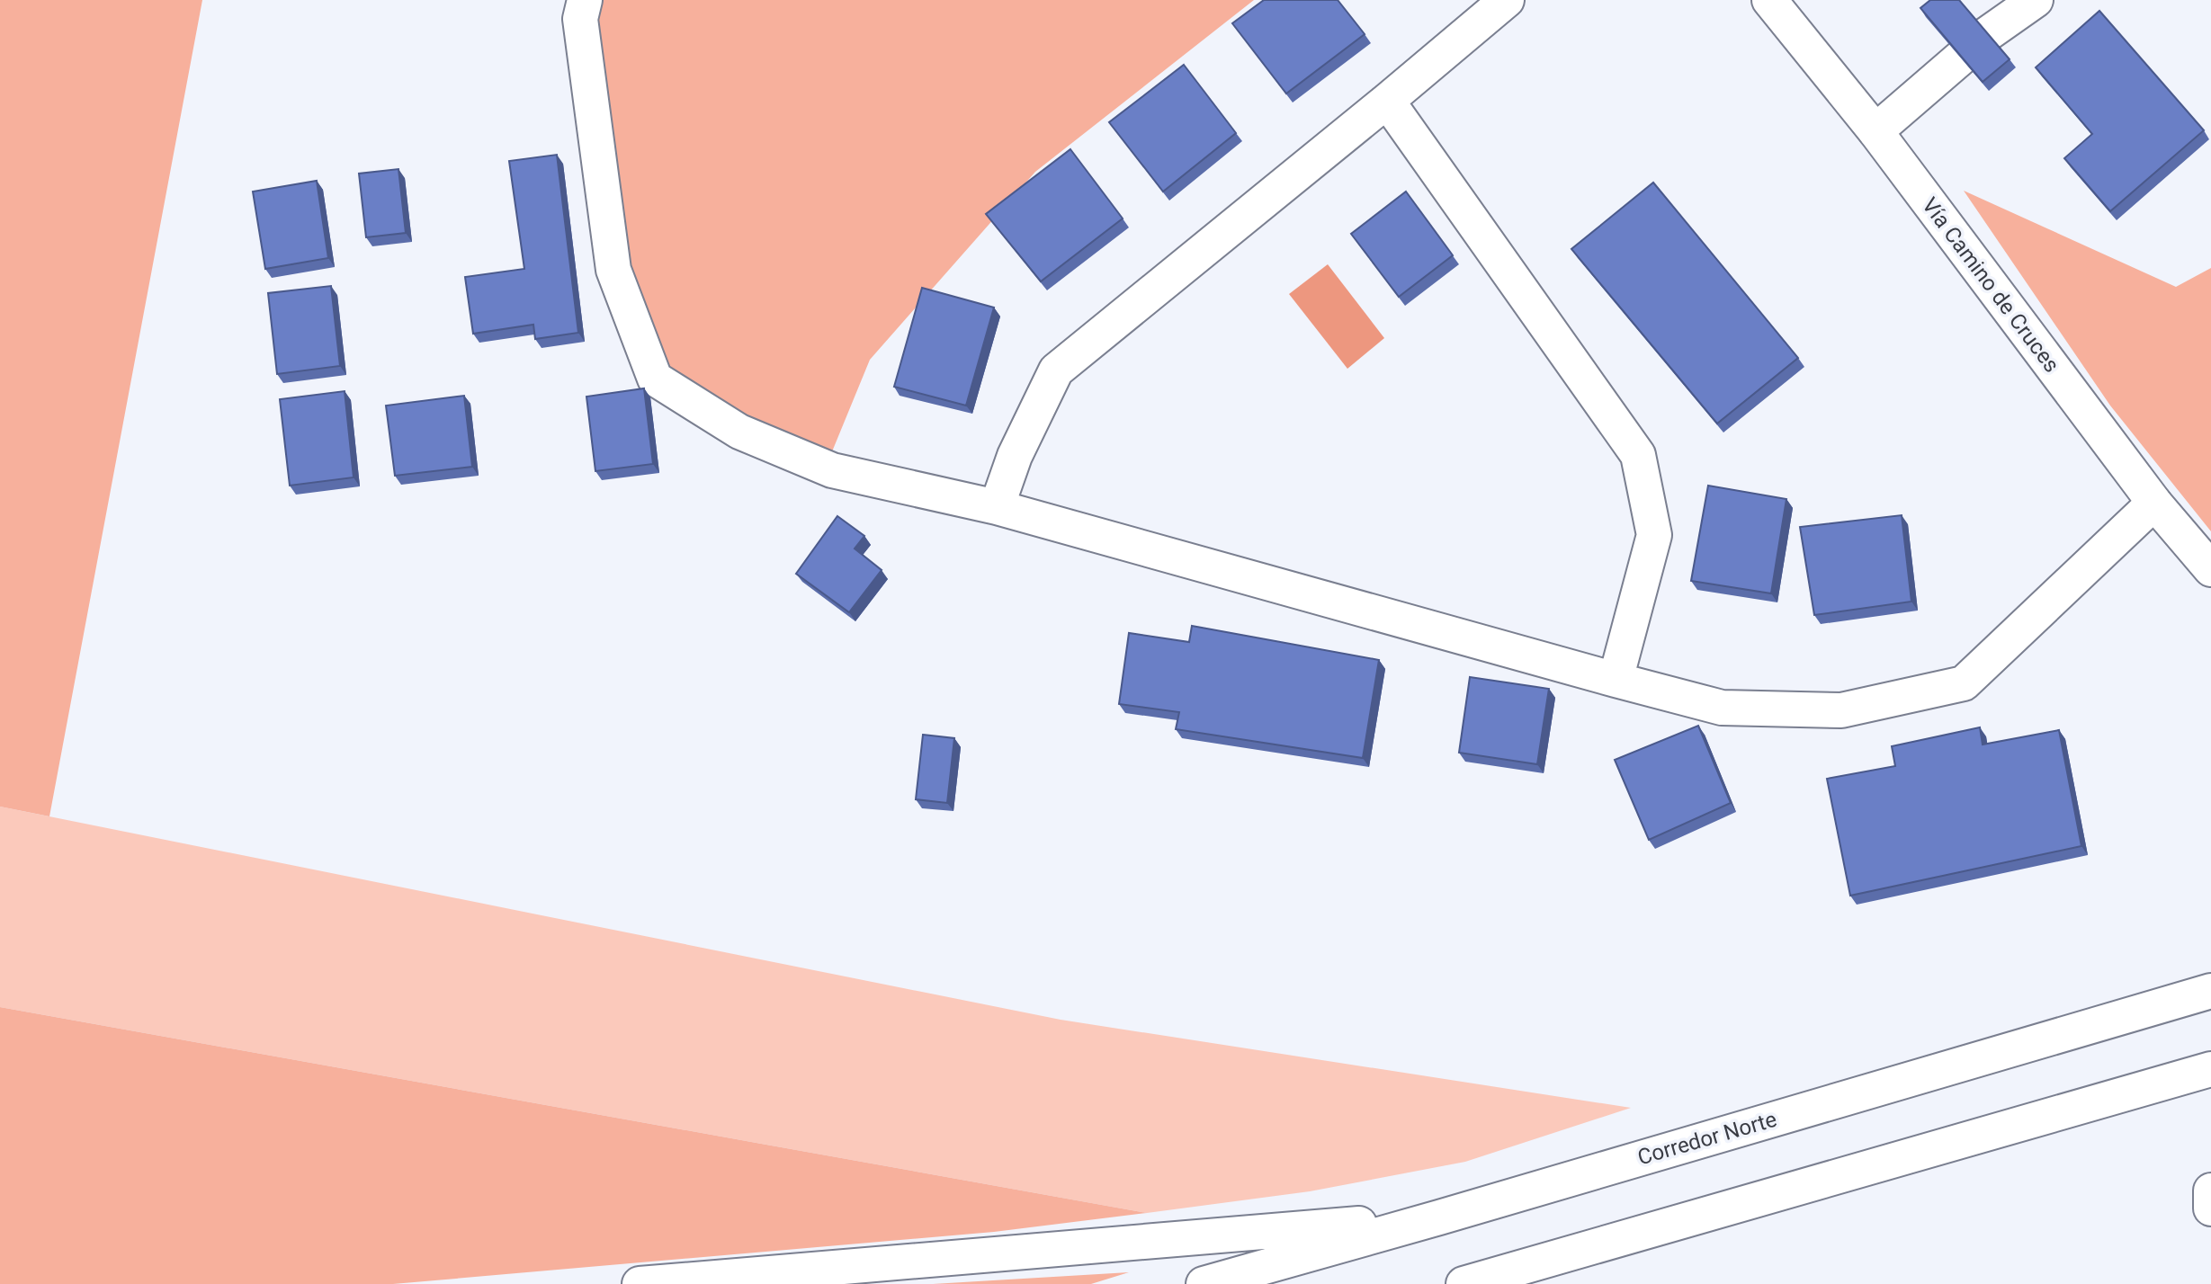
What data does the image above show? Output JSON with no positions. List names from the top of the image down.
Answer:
{
  "streets": {
    "main road": ["Vía Camino de Cruces", "Corredor Norte"]
  }
}
